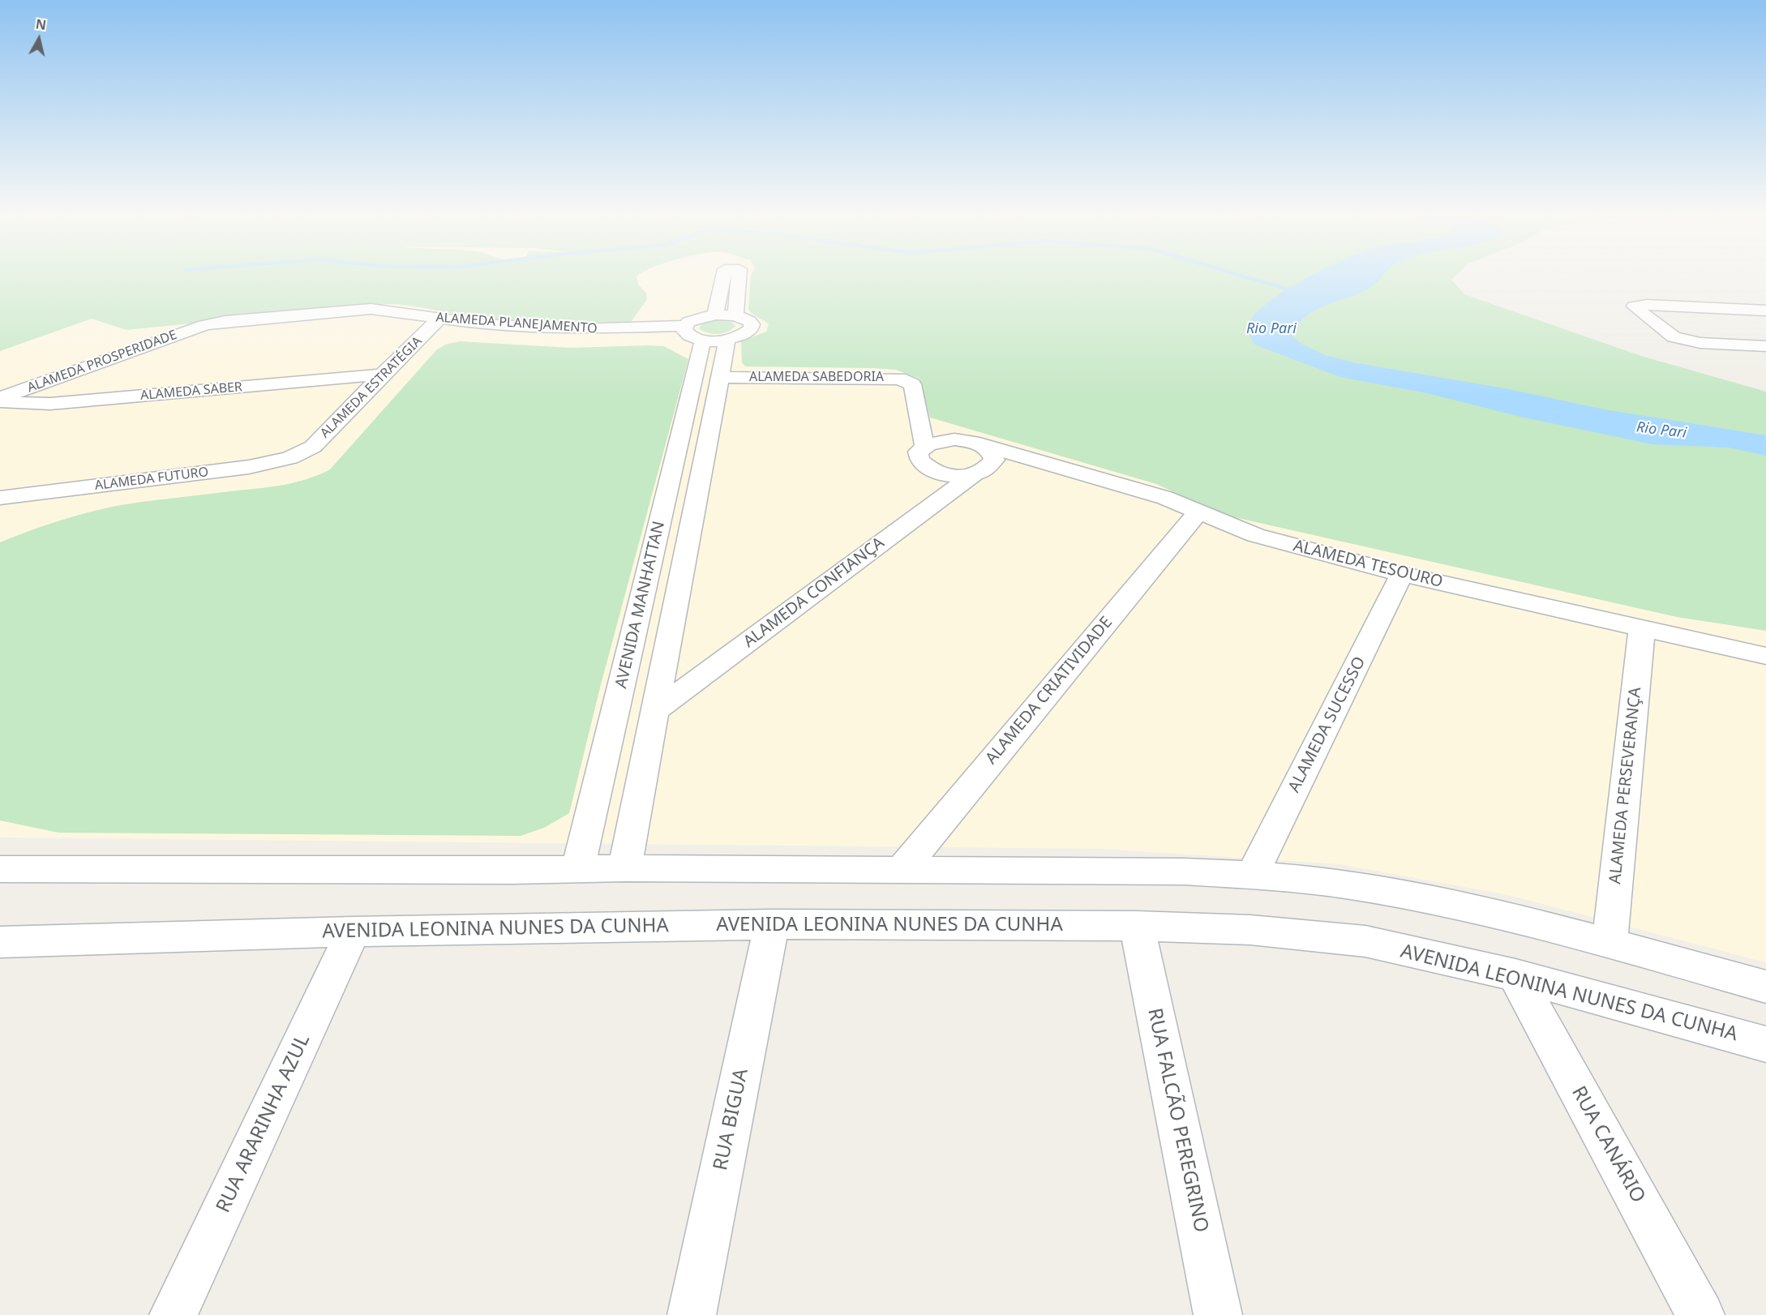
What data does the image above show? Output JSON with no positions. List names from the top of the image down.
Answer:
{
  "streets": {
    "street": [
      "ALAMEDA PLANEJAMENTO",
      "ALAMEDA PROSPERIDADE",
      "ALAMEDA SABEDORIA",
      "ALAMEDA ESTRATÉGIA",
      "ALAMEDA SABER",
      "ALAMEDA FUTURO",
      "ALAMEDA TESOURO",
      "ALAMEDA CONFIANÇA",
      "AVENIDA MANHATTAN",
      "ALAMEDA CRIATIVIDADE",
      "ALAMEDA SUCESSO",
      "ALAMEDA PERSEVERANÇA",
      "AVENIDA LEONINA NUNES DA CUNHA",
      "RUA BIGUA",
      "RUA FALCÃO PEREGRINO",
      "RUA ARARINHA AZUL",
      "RUA CANÁRIO"
    ]
  },
  "crossings": [
    ["ALAMEDA PLANEJAMENTO", "ALAMEDA PROSPERIDADE"],
    ["ALAMEDA PLANEJAMENTO", "ALAMEDA ESTRATÉGIA"],
    ["ALAMEDA PLANEJAMENTO", "AVENIDA MANHATTAN"],
    ["ALAMEDA SABEDORIA", "ALAMEDA TESOURO"],
    ["ALAMEDA SABEDORIA", "AVENIDA MANHATTAN"],
    ["ALAMEDA ESTRATÉGIA", "ALAMEDA SABER"],
    ["ALAMEDA ESTRATÉGIA", "ALAMEDA FUTURO"],
    ["ALAMEDA TESOURO", "ALAMEDA CRIATIVIDADE"],
    ["ALAMEDA TESOURO", "ALAMEDA SUCESSO"],
    ["ALAMEDA TESOURO", "ALAMEDA PERSEVERANÇA"],
    ["ALAMEDA CONFIANÇA", "AVENIDA MANHATTAN"],
    ["AVENIDA LEONINA NUNES DA CUNHA", "RUA BIGUA"],
    ["AVENIDA LEONINA NUNES DA CUNHA", "RUA FALCÃO PEREGRINO"],
    ["AVENIDA LEONINA NUNES DA CUNHA", "RUA ARARINHA AZUL"],
    ["AVENIDA LEONINA NUNES DA CUNHA", "RUA CANÁRIO"]
  ],
  "water": ["Rio Pari"],
  "north": "top"
}
